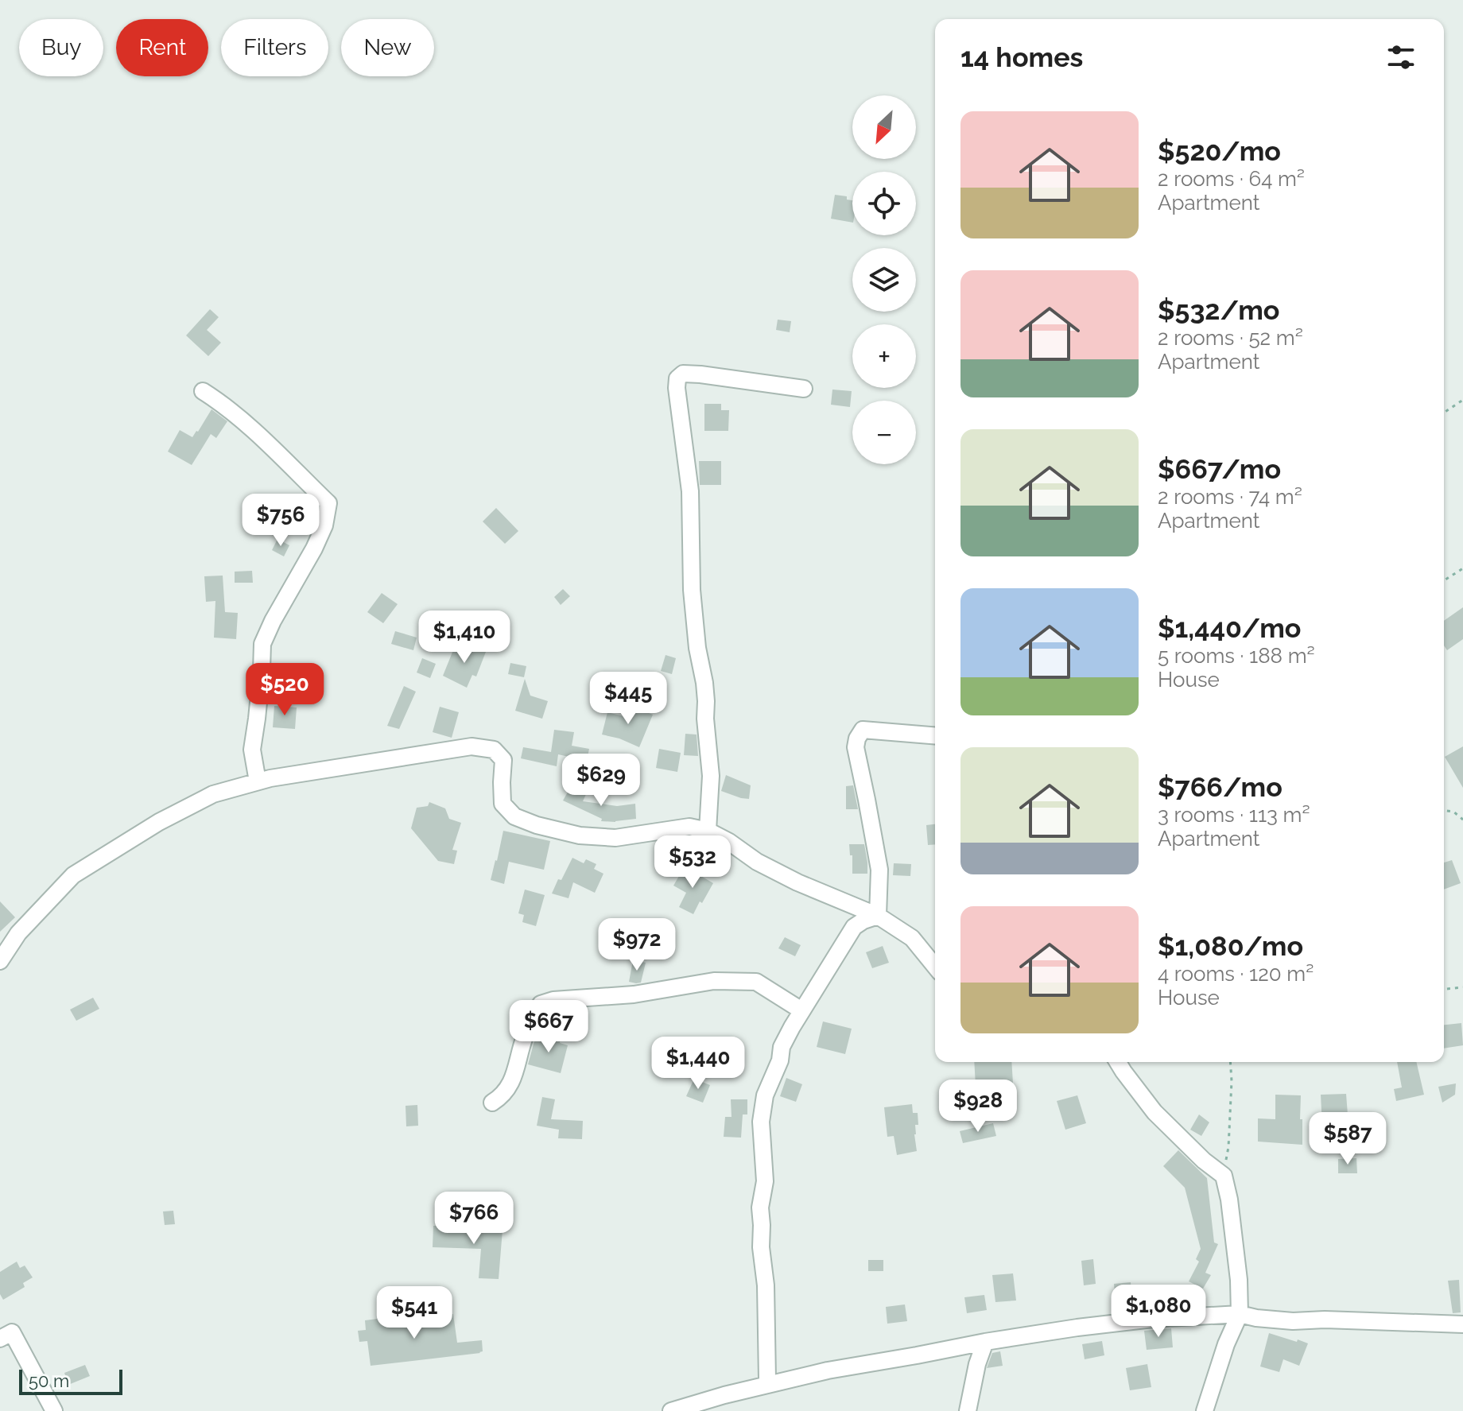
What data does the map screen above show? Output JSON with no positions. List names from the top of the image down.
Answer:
{
  "scale_bar": "50 m",
  "north": "bottom left",
  "page": {
    "chip": [
      "Buy",
      "Rent",
      "Filters",
      "New"
    ],
    "heading": "14 homes",
    "map_buttons": ["+", "−"],
    "list": [
      {
        "name": "$520/mo",
        "note": "2 rooms · 64 m² · Apartment"
      },
      {
        "name": "$532/mo",
        "note": "2 rooms · 52 m² · Apartment"
      },
      {
        "name": "$667/mo",
        "note": "2 rooms · 74 m² · Apartment"
      },
      {
        "name": "$1,440/mo",
        "note": "5 rooms · 188 m² · House"
      },
      {
        "name": "$766/mo",
        "note": "3 rooms · 113 m² · Apartment"
      },
      {
        "name": "$1,080/mo",
        "note": "4 rooms · 120 m² · House"
      }
    ],
    "price": [
      "$756",
      "$1,410",
      "$520",
      "$445",
      "$629",
      "$532",
      "$972",
      "$667",
      "$1,440",
      "$928",
      "$587",
      "$766",
      "$1,080",
      "$541"
    ],
    "scale": "50 m"
  }
}
